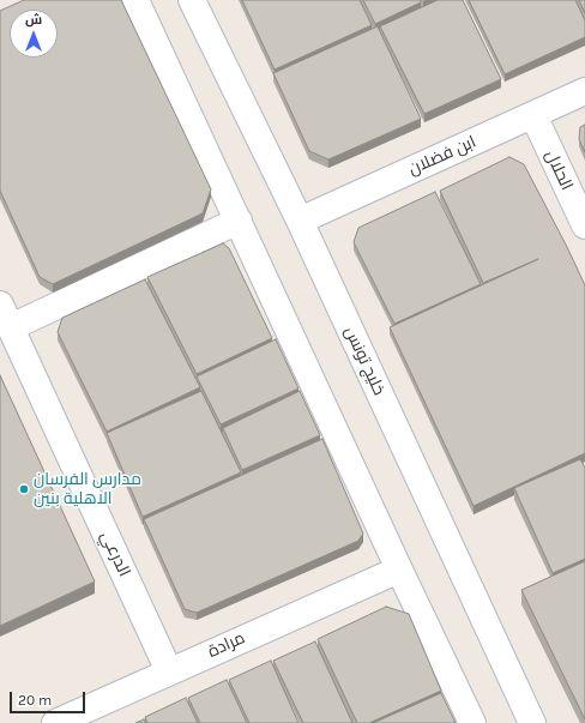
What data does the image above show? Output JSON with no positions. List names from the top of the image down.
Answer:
{
  "streets": {
    "street": [
      "ابن فضلان",
      "الحلال",
      "خليج تونس",
      "الدرعي",
      "مرادة"
    ]
  },
  "crossings": [
    ["ابن فضلان", "الحلال"],
    ["ابن فضلان", "خليج تونس"],
    ["الدرعي", "مرادة"]
  ],
  "places": ["مدارس الفرسان الاهلية بنين"],
  "scale_bar": "20 m",
  "north": "top"
}
